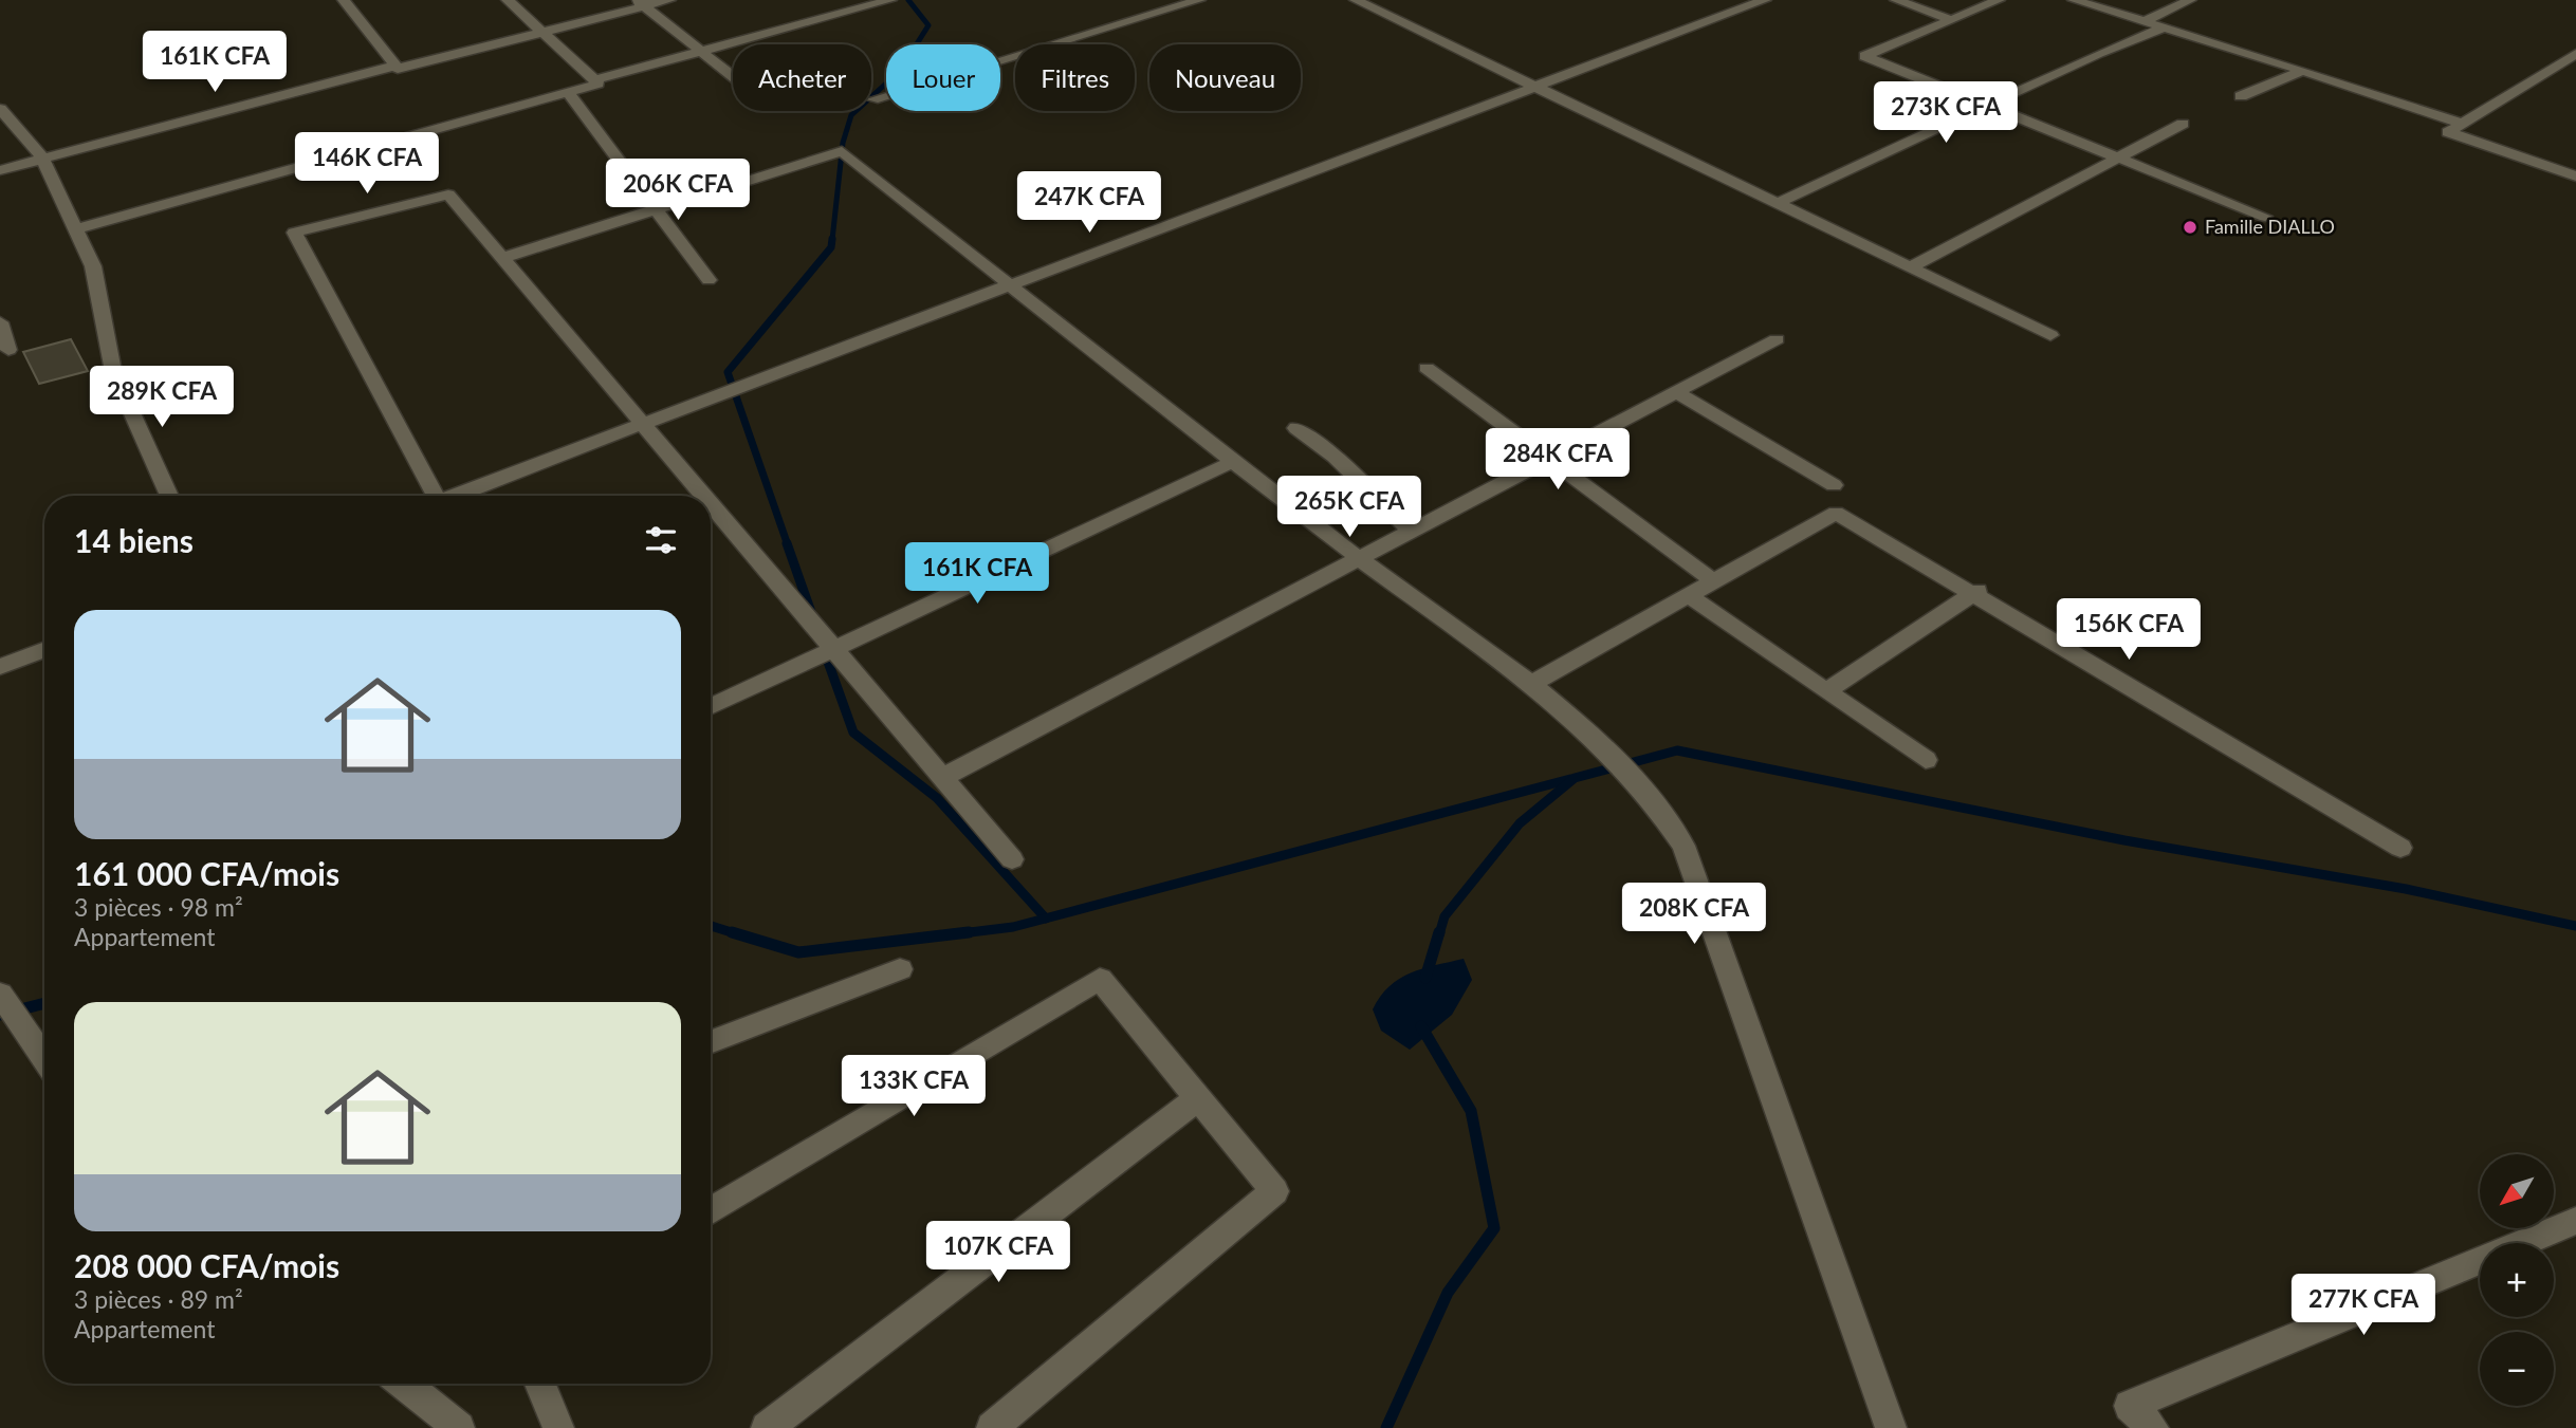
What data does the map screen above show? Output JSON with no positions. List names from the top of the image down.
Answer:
{
  "places": ["Famille DIALLO"],
  "north": "bottom left",
  "page": {
    "price": [
      "161K CFA",
      "273K CFA",
      "146K CFA",
      "206K CFA",
      "247K CFA",
      "289K CFA",
      "284K CFA",
      "265K CFA",
      "161K CFA",
      "156K CFA",
      "208K CFA",
      "133K CFA",
      "107K CFA",
      "277K CFA"
    ],
    "chip": [
      "Acheter",
      "Louer",
      "Filtres",
      "Nouveau"
    ],
    "heading": "14 biens",
    "list": [
      {
        "name": "161 000 CFA/mois",
        "note": "3 pièces · 98 m² · Appartement"
      },
      {
        "name": "208 000 CFA/mois",
        "note": "3 pièces · 89 m² · Appartement"
      }
    ],
    "map_buttons": ["+", "−"]
  }
}
